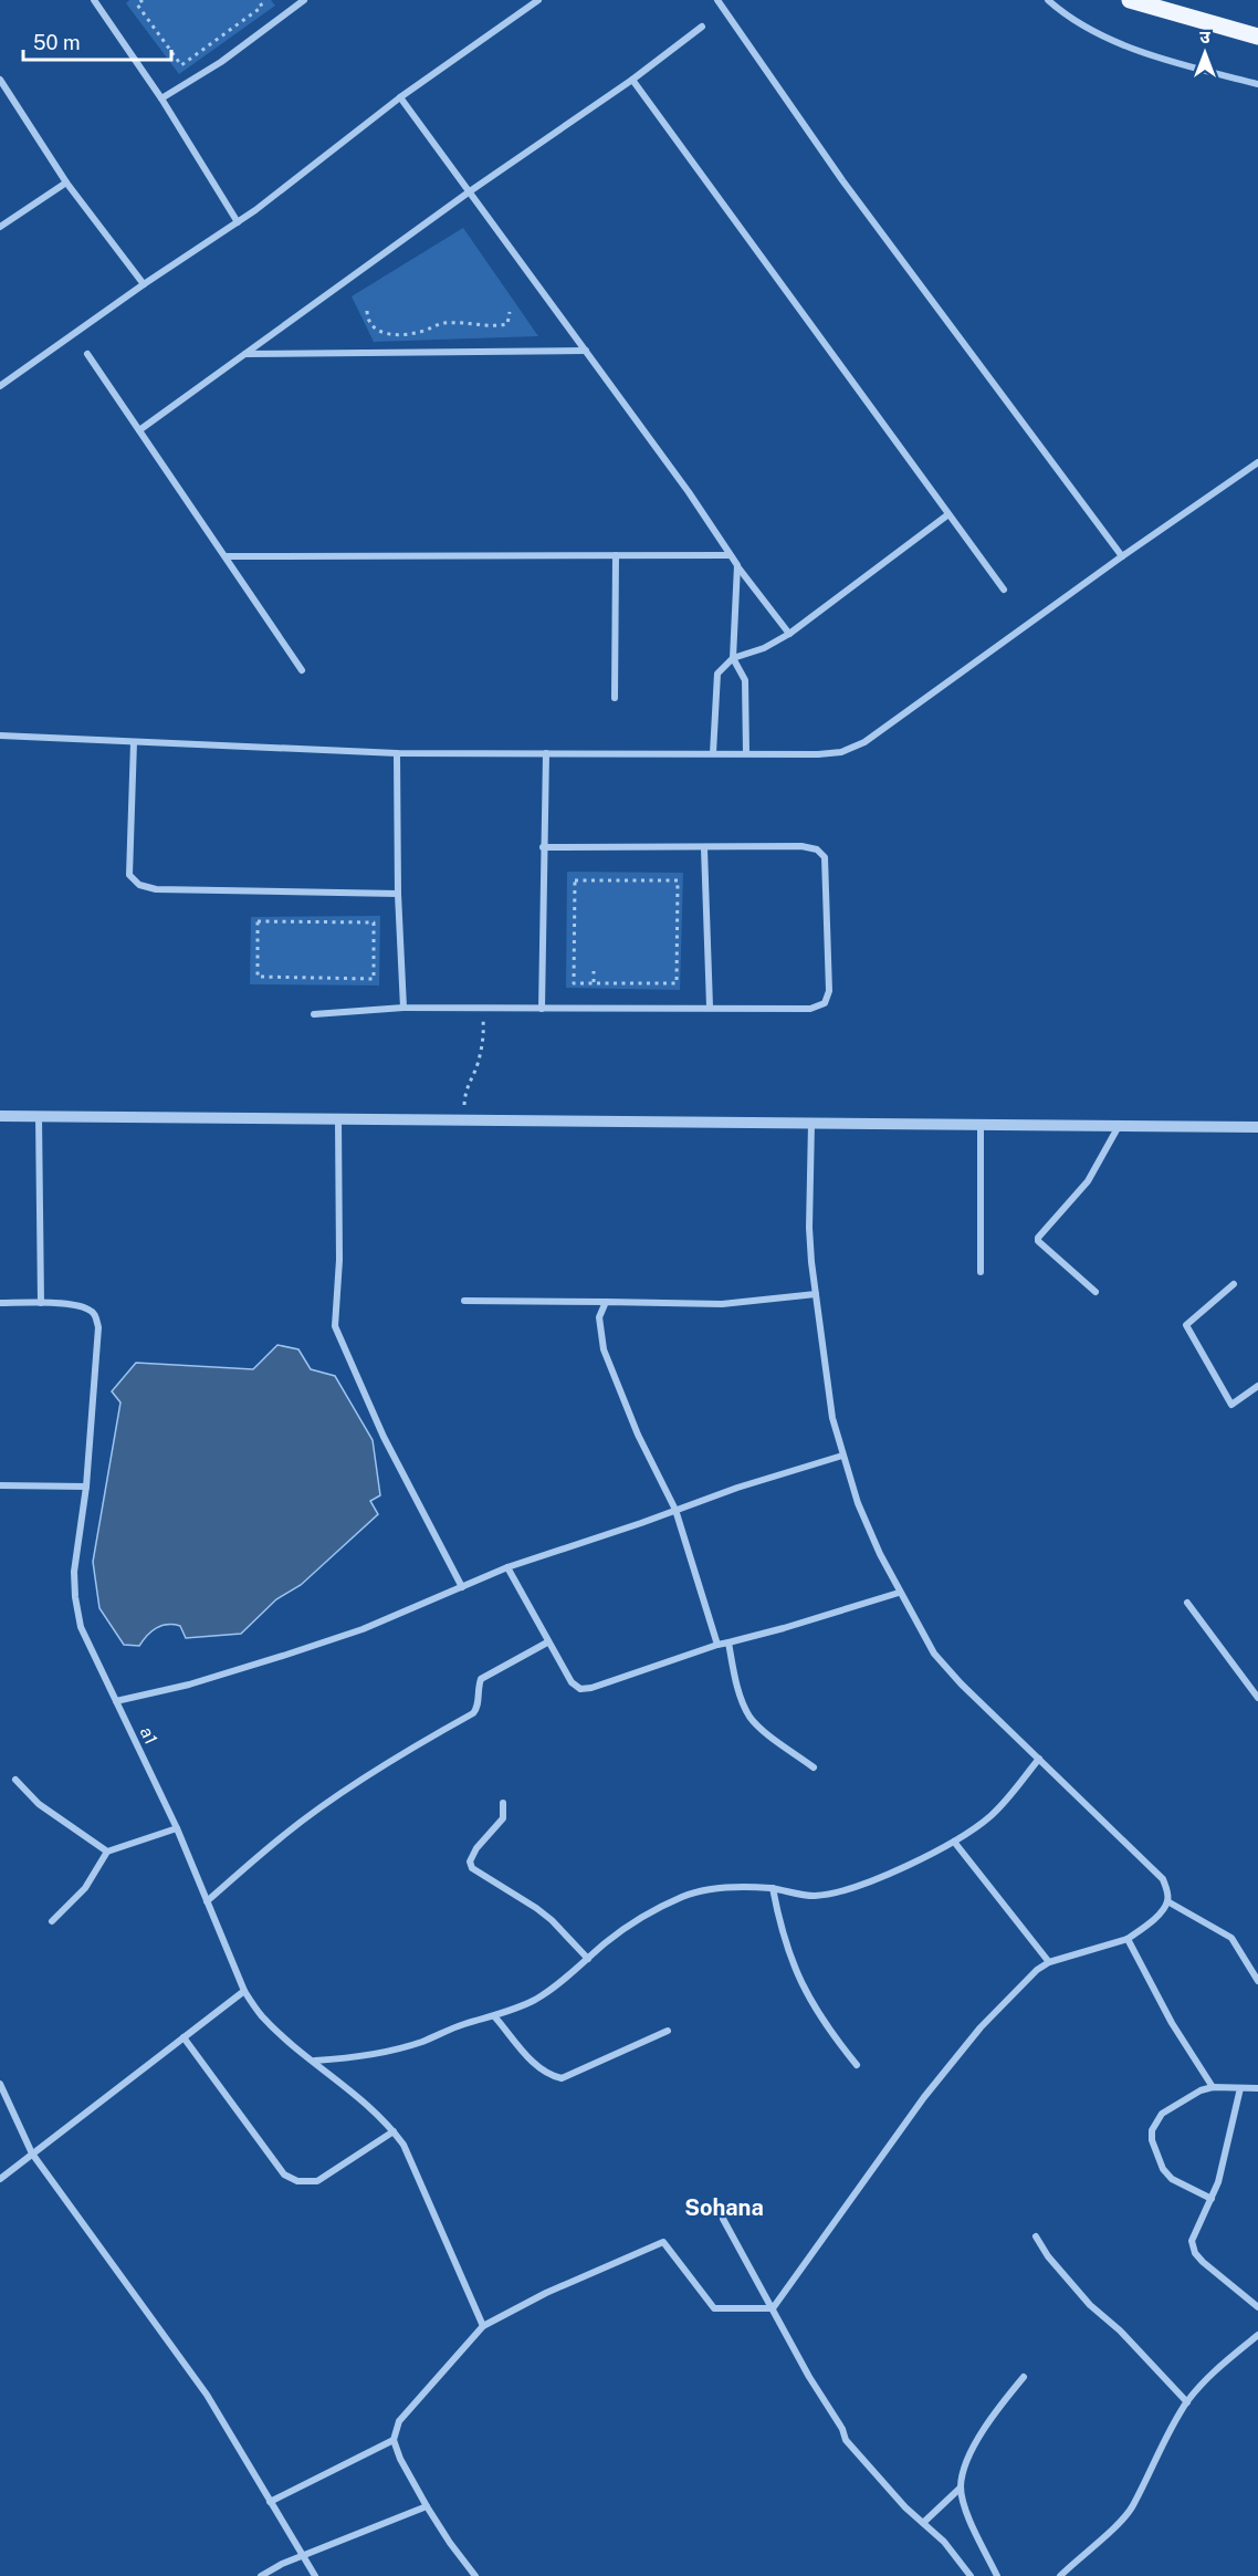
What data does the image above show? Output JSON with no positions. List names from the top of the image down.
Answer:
{
  "streets": {
    "street": ["a1"]
  },
  "districts": ["Sohana"],
  "scale_bar": "50 m",
  "north": "top"
}
